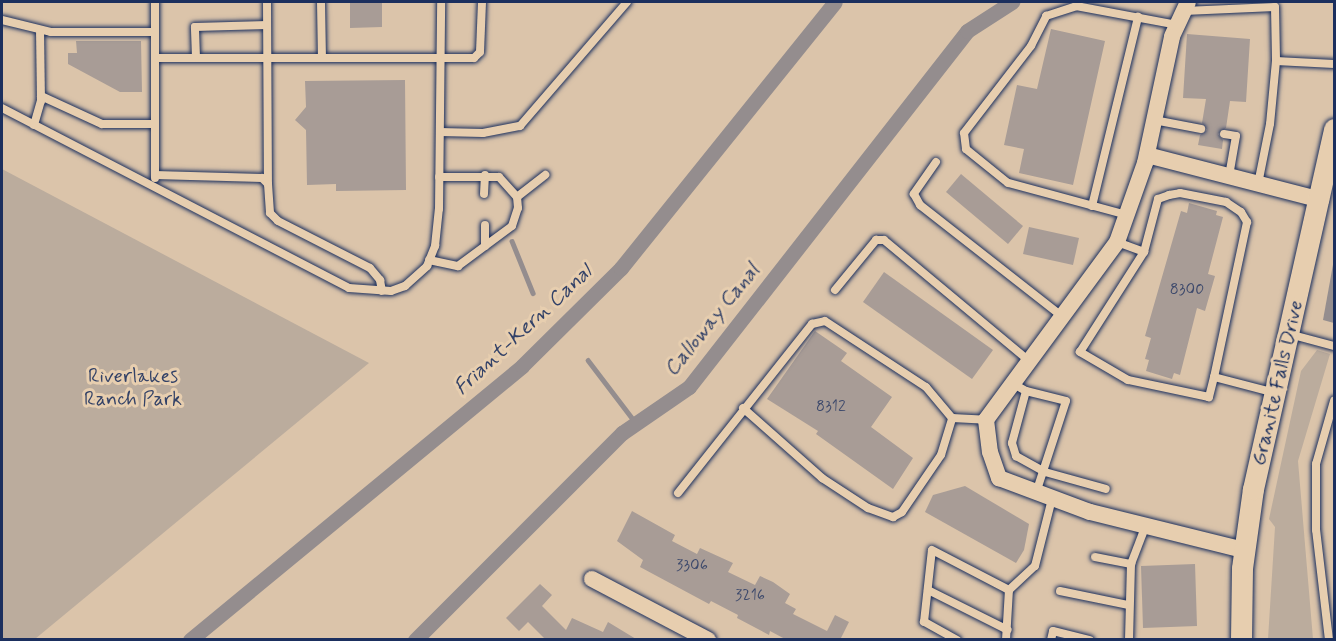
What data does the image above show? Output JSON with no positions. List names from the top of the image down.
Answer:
{
  "streets": {
    "street": ["Granite Falls Drive"]
  },
  "water": ["Calloway Canal", "Friant-Kern Canal"],
  "parks": ["Riverlakes Ranch Park"],
  "house_numbers": [
    "8300",
    "8312",
    "3306",
    "3216"
  ]
}
